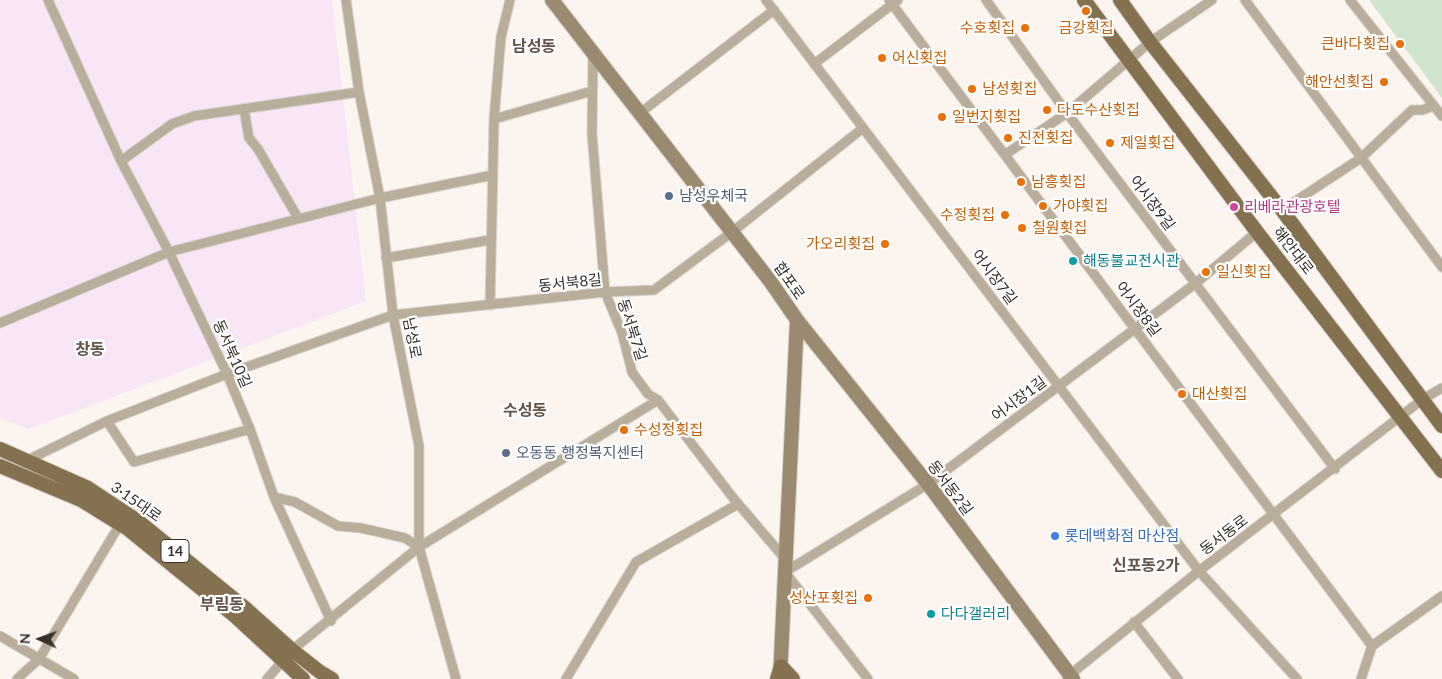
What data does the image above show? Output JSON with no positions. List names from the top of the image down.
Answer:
{
  "streets": {
    "main road": [
      "해안대로",
      "합포로",
      "동서동2길",
      "3·15대로",
      "14"
    ],
    "street": [
      "어시장9길",
      "어시장7길",
      "동서북8길",
      "어시장8길",
      "동서북7길",
      "남성로",
      "동서북10길",
      "어시장1길",
      "동서동로"
    ]
  },
  "crossings": [
    ["어시장9길", "어시장1길"],
    ["어시장9길", "동서동로"],
    ["해안대로", "어시장1길"],
    ["해안대로", "동서동로"],
    ["어시장7길", "동서북8길"],
    ["어시장7길", "어시장1길"],
    ["어시장7길", "동서동로"],
    ["합포로", "동서북8길"],
    ["합포로", "동서북7길"],
    ["합포로", "어시장1길"],
    ["합포로", "동서동2길"],
    ["동서북8길", "동서북7길"],
    ["동서북8길", "남성로"],
    ["동서북8길", "동서북10길"],
    ["동서북8길", "3·15대로"],
    ["어시장8길", "어시장1길"],
    ["어시장8길", "동서동로"],
    ["동서북7길", "어시장1길"],
    ["어시장1길", "동서동2길"],
    ["동서동2길", "동서동로"]
  ],
  "districts": [
    "남성동",
    "창동",
    "수성동",
    "신포동2가",
    "부림동"
  ],
  "places": [
    "금강횟집",
    "수호횟집",
    "큰바다횟집",
    "어신횟집",
    "해안선횟집",
    "남성횟집",
    "다도수산횟집",
    "일번지횟집",
    "진전횟집",
    "제일횟집",
    "남흥횟집",
    "남성우체국",
    "가야횟집",
    "리베라관광호텔",
    "수정횟집",
    "칠원횟집",
    "가오리횟집",
    "해동불교전시관",
    "일신횟집",
    "대산횟집",
    "수성정횟집",
    "오동동 행정복지센터",
    "롯데백화점 마산점",
    "성산포횟집",
    "다다갤러리"
  ],
  "north": "left"
}
